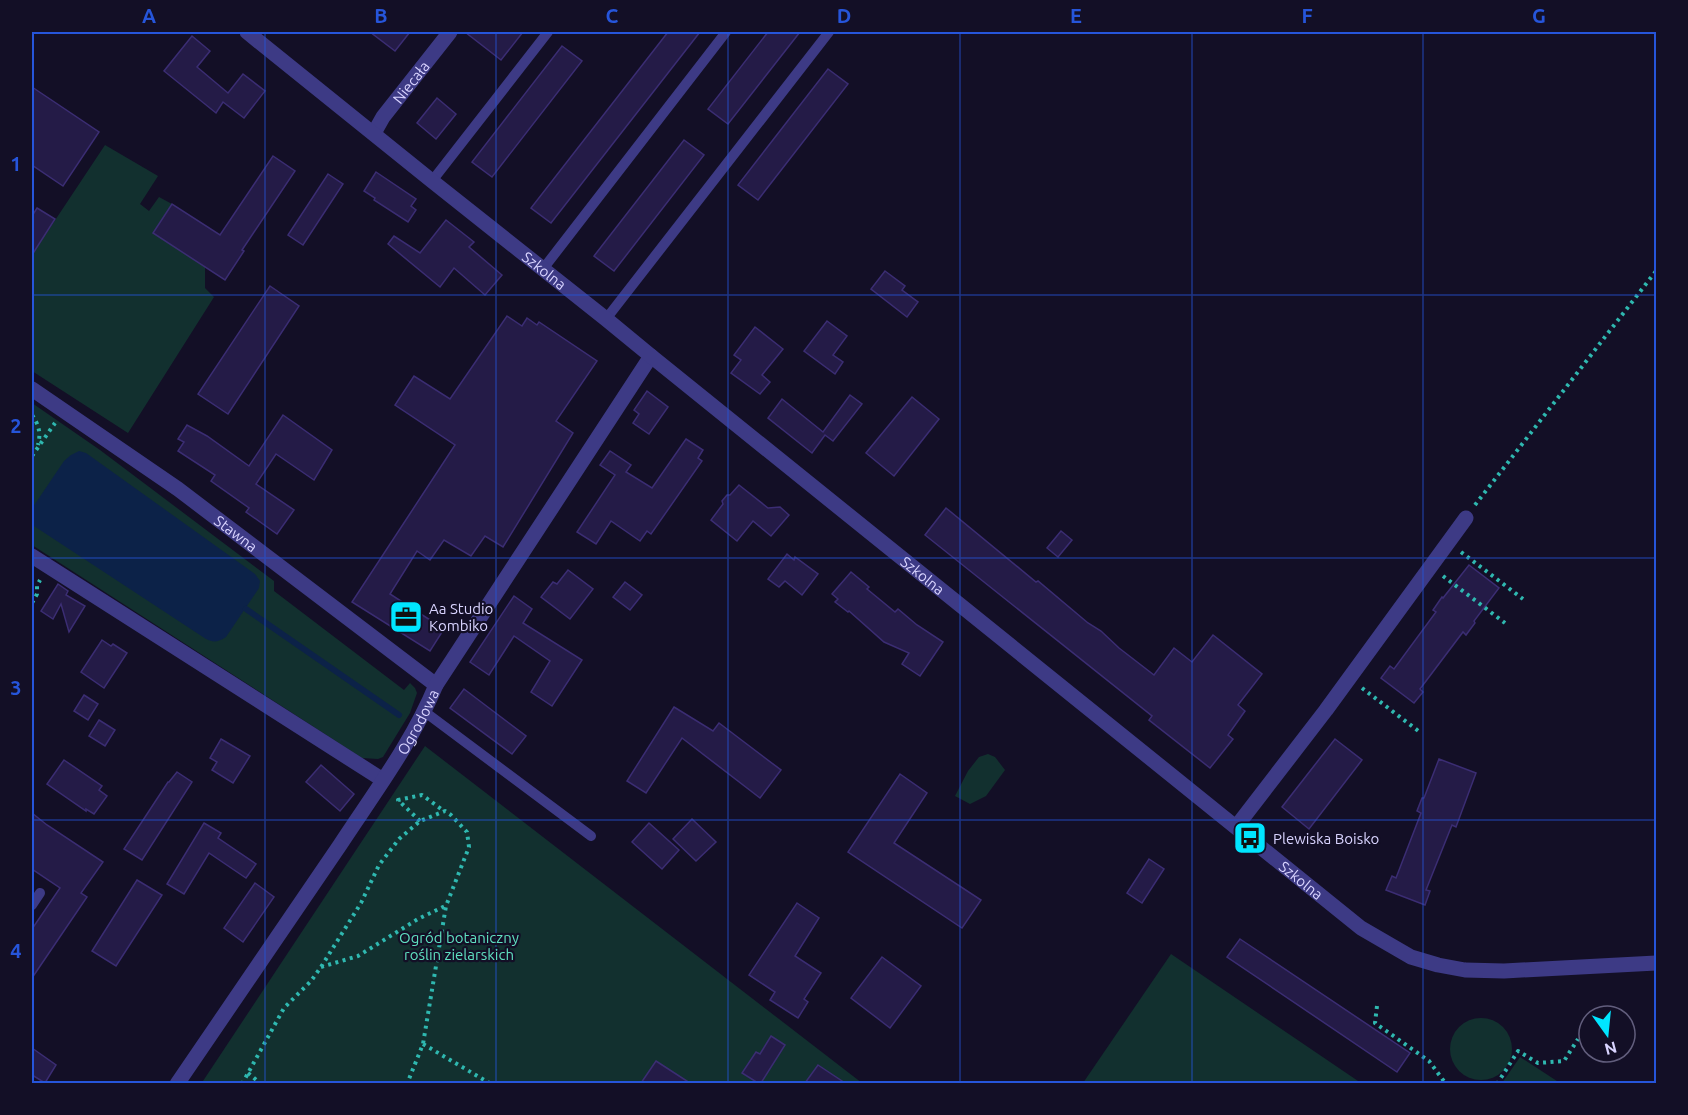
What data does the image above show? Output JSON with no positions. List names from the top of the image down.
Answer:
{
  "streets": {
    "street": [
      "Niecała",
      "Szkolna",
      "Stawna",
      "Ogrodowa"
    ]
  },
  "crossings": [
    ["Niecała", "Szkolna"],
    ["Szkolna", "Ogrodowa"],
    ["Stawna", "Ogrodowa"]
  ],
  "parks": ["Ogród botaniczny roślin zielarskich"],
  "places": {
    "office": ["Aa Studio Kombiko"],
    "bus stop": ["Plewiska Boisko"]
  },
  "north": "bottom",
  "grid": {
    "columns": [
      "A",
      "B",
      "C",
      "D",
      "E",
      "F",
      "G"
    ],
    "rows": [
      "1",
      "2",
      "3",
      "4"
    ]
  }
}
